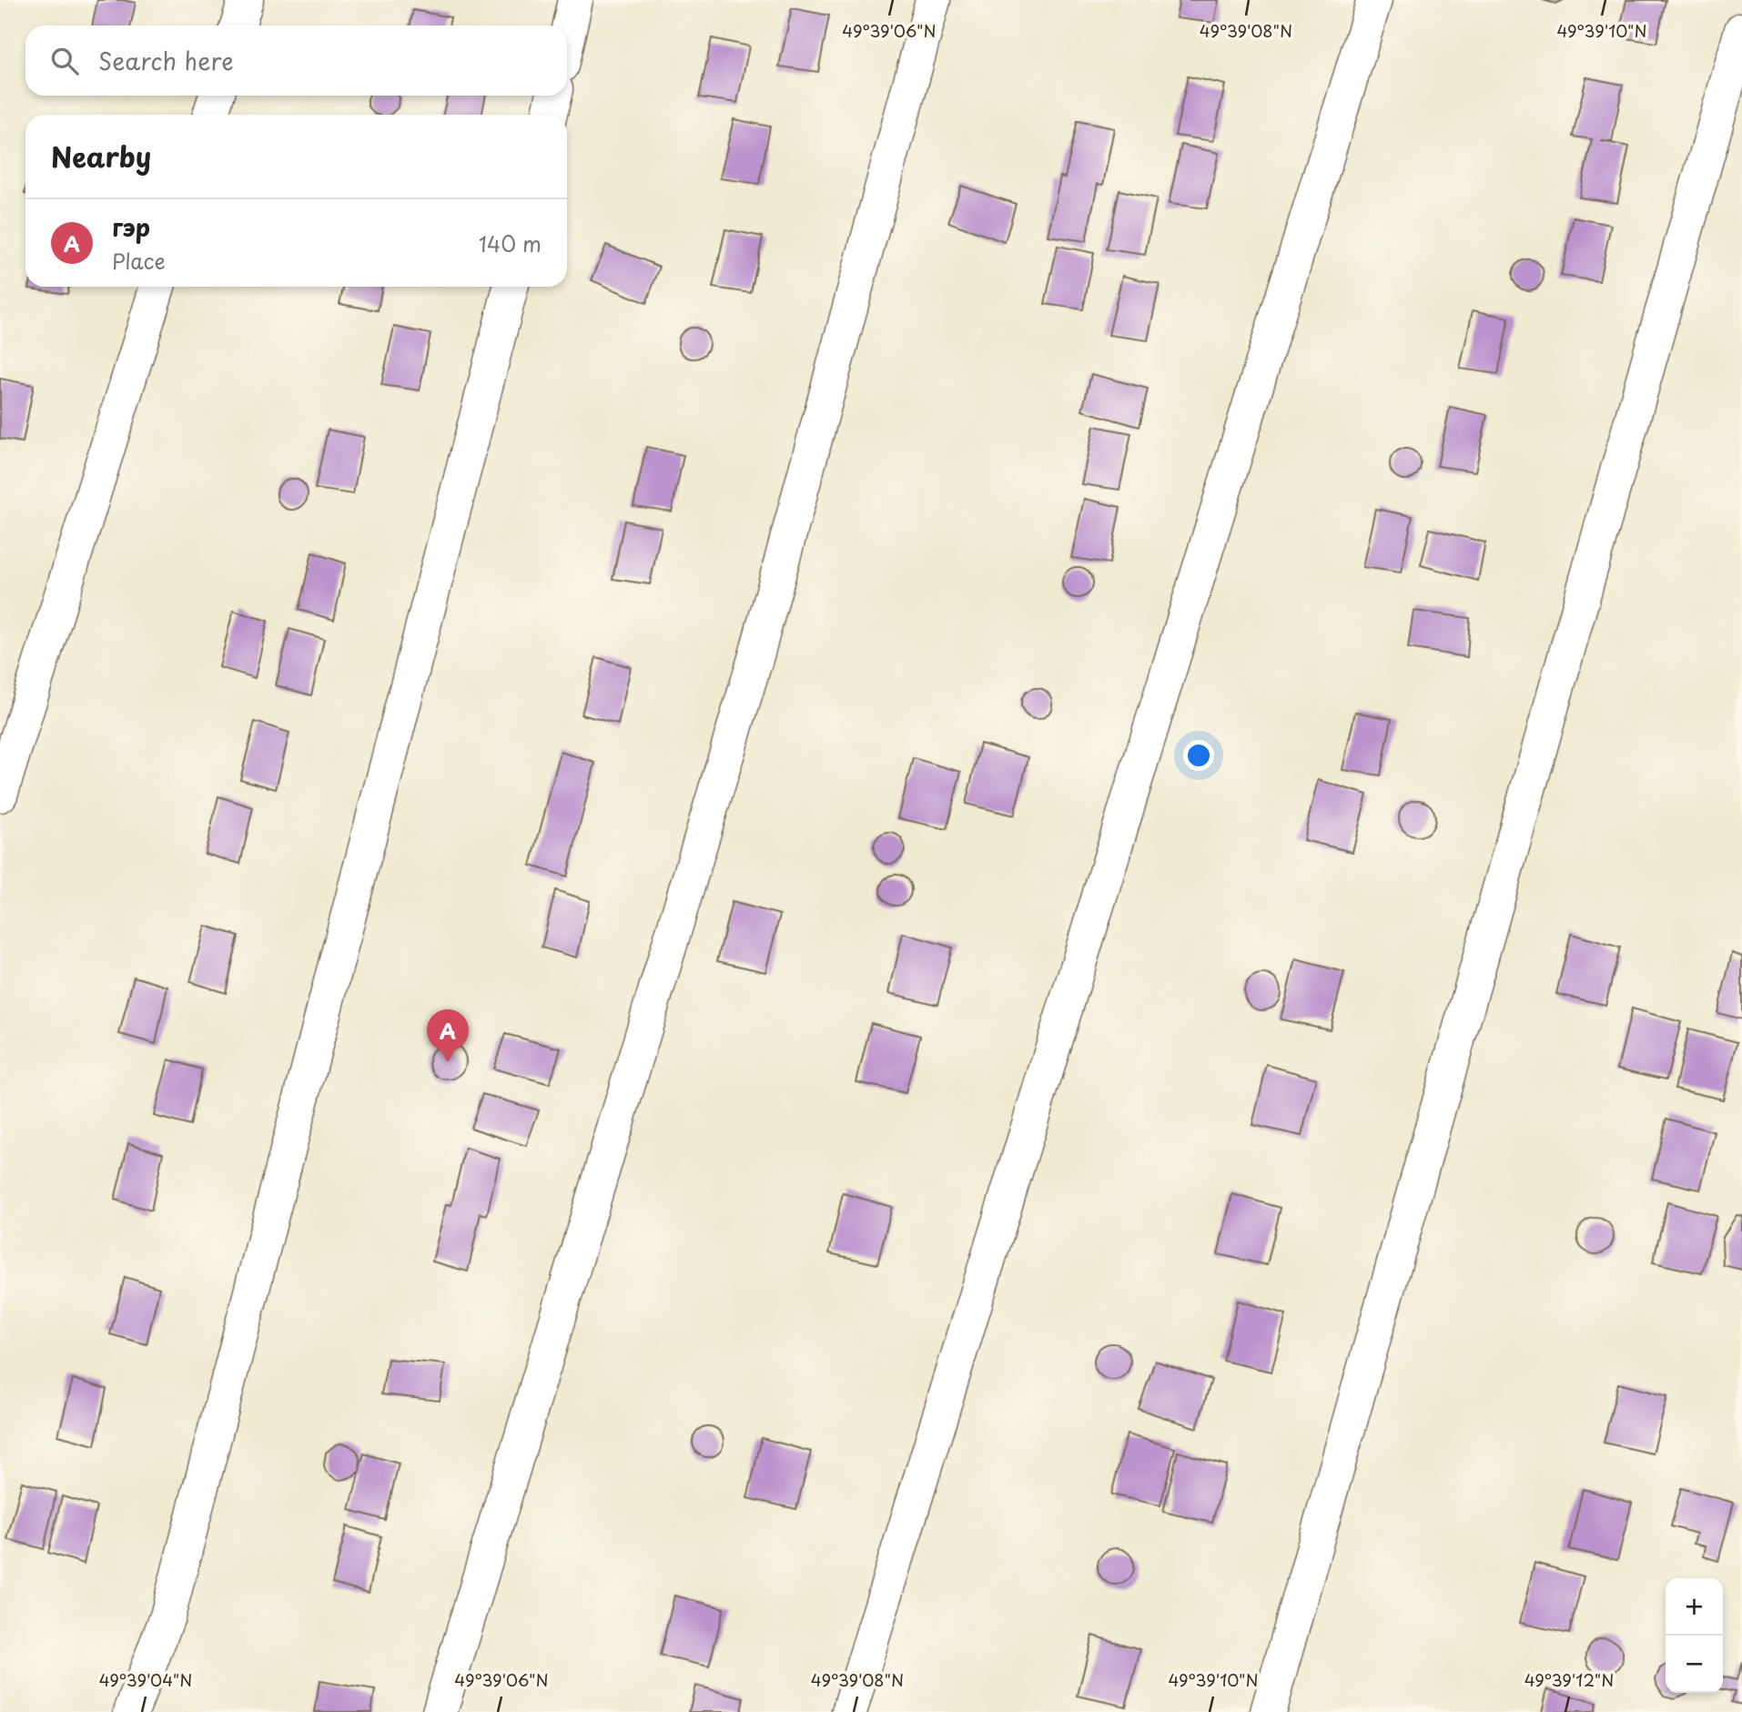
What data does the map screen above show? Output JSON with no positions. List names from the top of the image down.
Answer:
{
  "page": {
    "search": "Search here",
    "heading": "Nearby",
    "list": [
      {
        "mark": "A",
        "name": "гэр",
        "note": "Place",
        "value": "140 m"
      }
    ],
    "pins": "A",
    "map_buttons": ["+", "−"]
  },
  "coordinates": [
    "49°39'06\"N",
    "49°39'08\"N",
    "49°39'10\"N",
    "49°39'04\"N",
    "49°39'12\"N"
  ]
}
